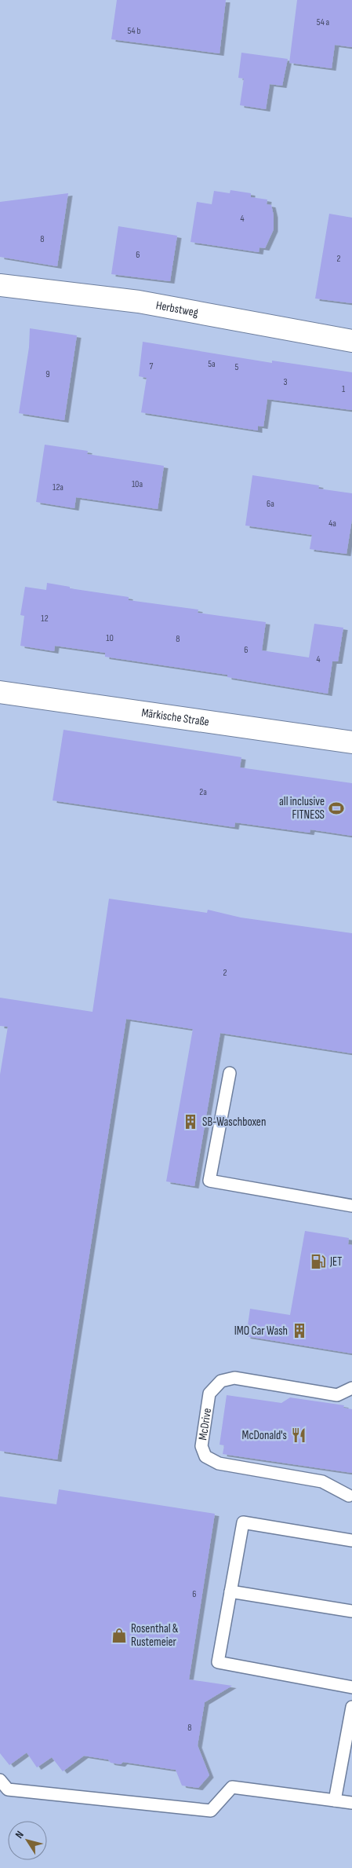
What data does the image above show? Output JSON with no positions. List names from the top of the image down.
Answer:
{
  "streets": {
    "street": ["Herbstweg", "Märkische Straße"],
    "lane": ["McDrive"]
  },
  "places": {
    "sports": ["all inclusive FITNESS"],
    "building": ["SB-Waschboxen", "IMO Car Wash"],
    "fuel station": ["JET"],
    "restaurant": ["McDonald's"],
    "shop": ["Rosenthal & Rustemeier"]
  },
  "house_numbers": [
    "54 a",
    "54 b",
    "4",
    "8",
    "6",
    "2",
    "5a",
    "7",
    "5",
    "9",
    "3",
    "1",
    "10a",
    "12a",
    "6a",
    "4a",
    "12",
    "10",
    "8",
    "6",
    "4",
    "2a",
    "2",
    "6",
    "8"
  ],
  "north": "top left"
}
